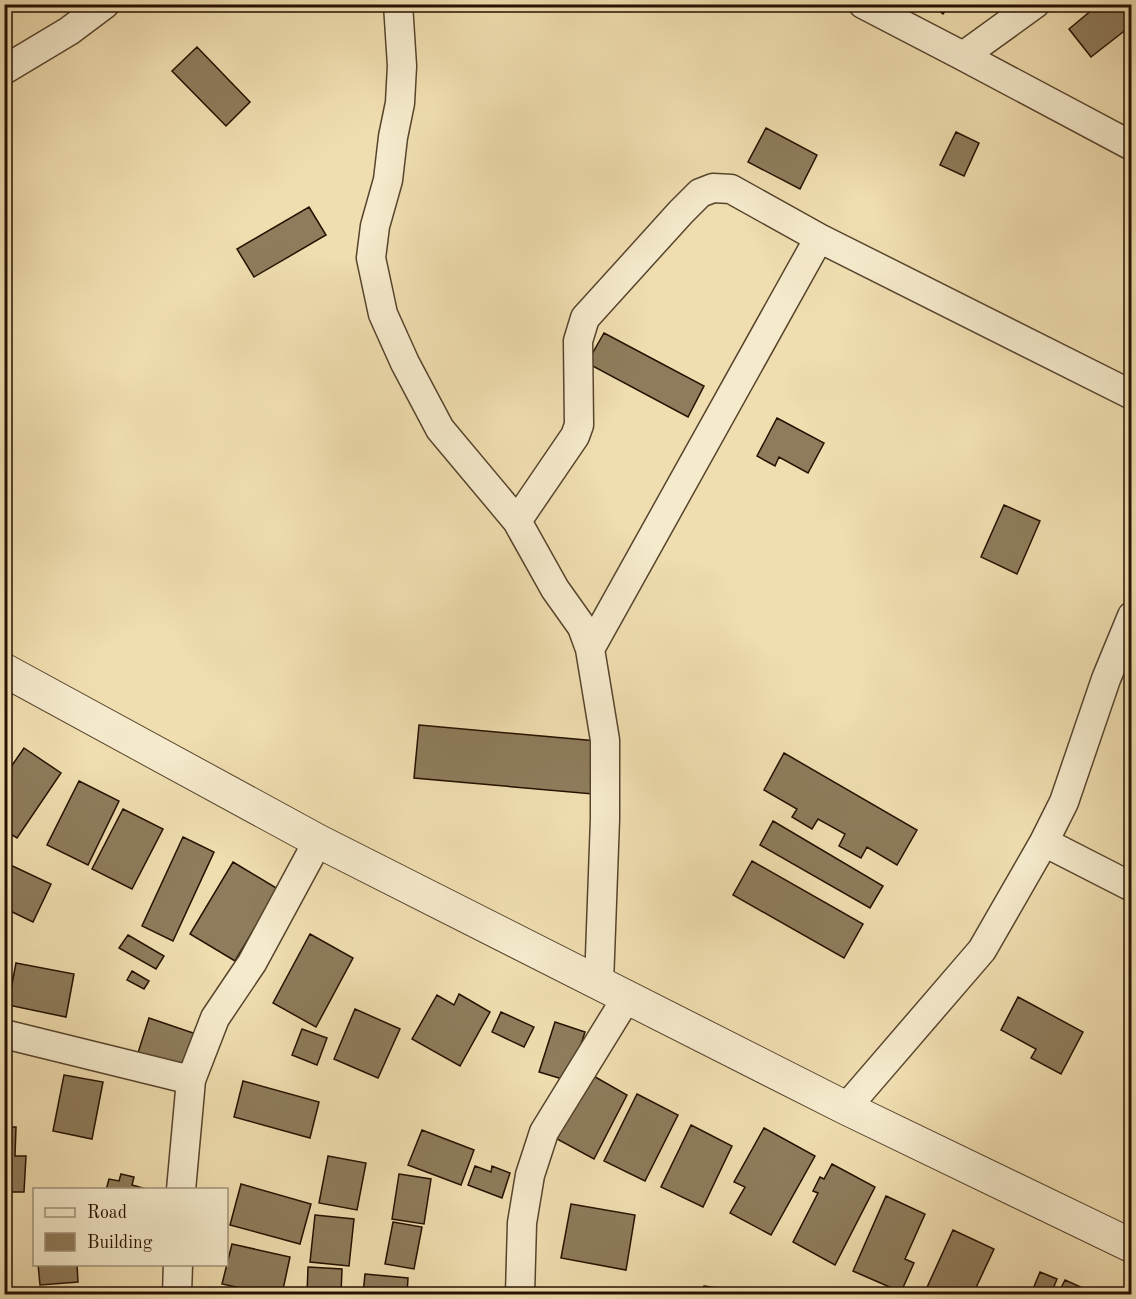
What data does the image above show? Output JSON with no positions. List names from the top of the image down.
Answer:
{
  "legend": ["Road", "Building"]
}
